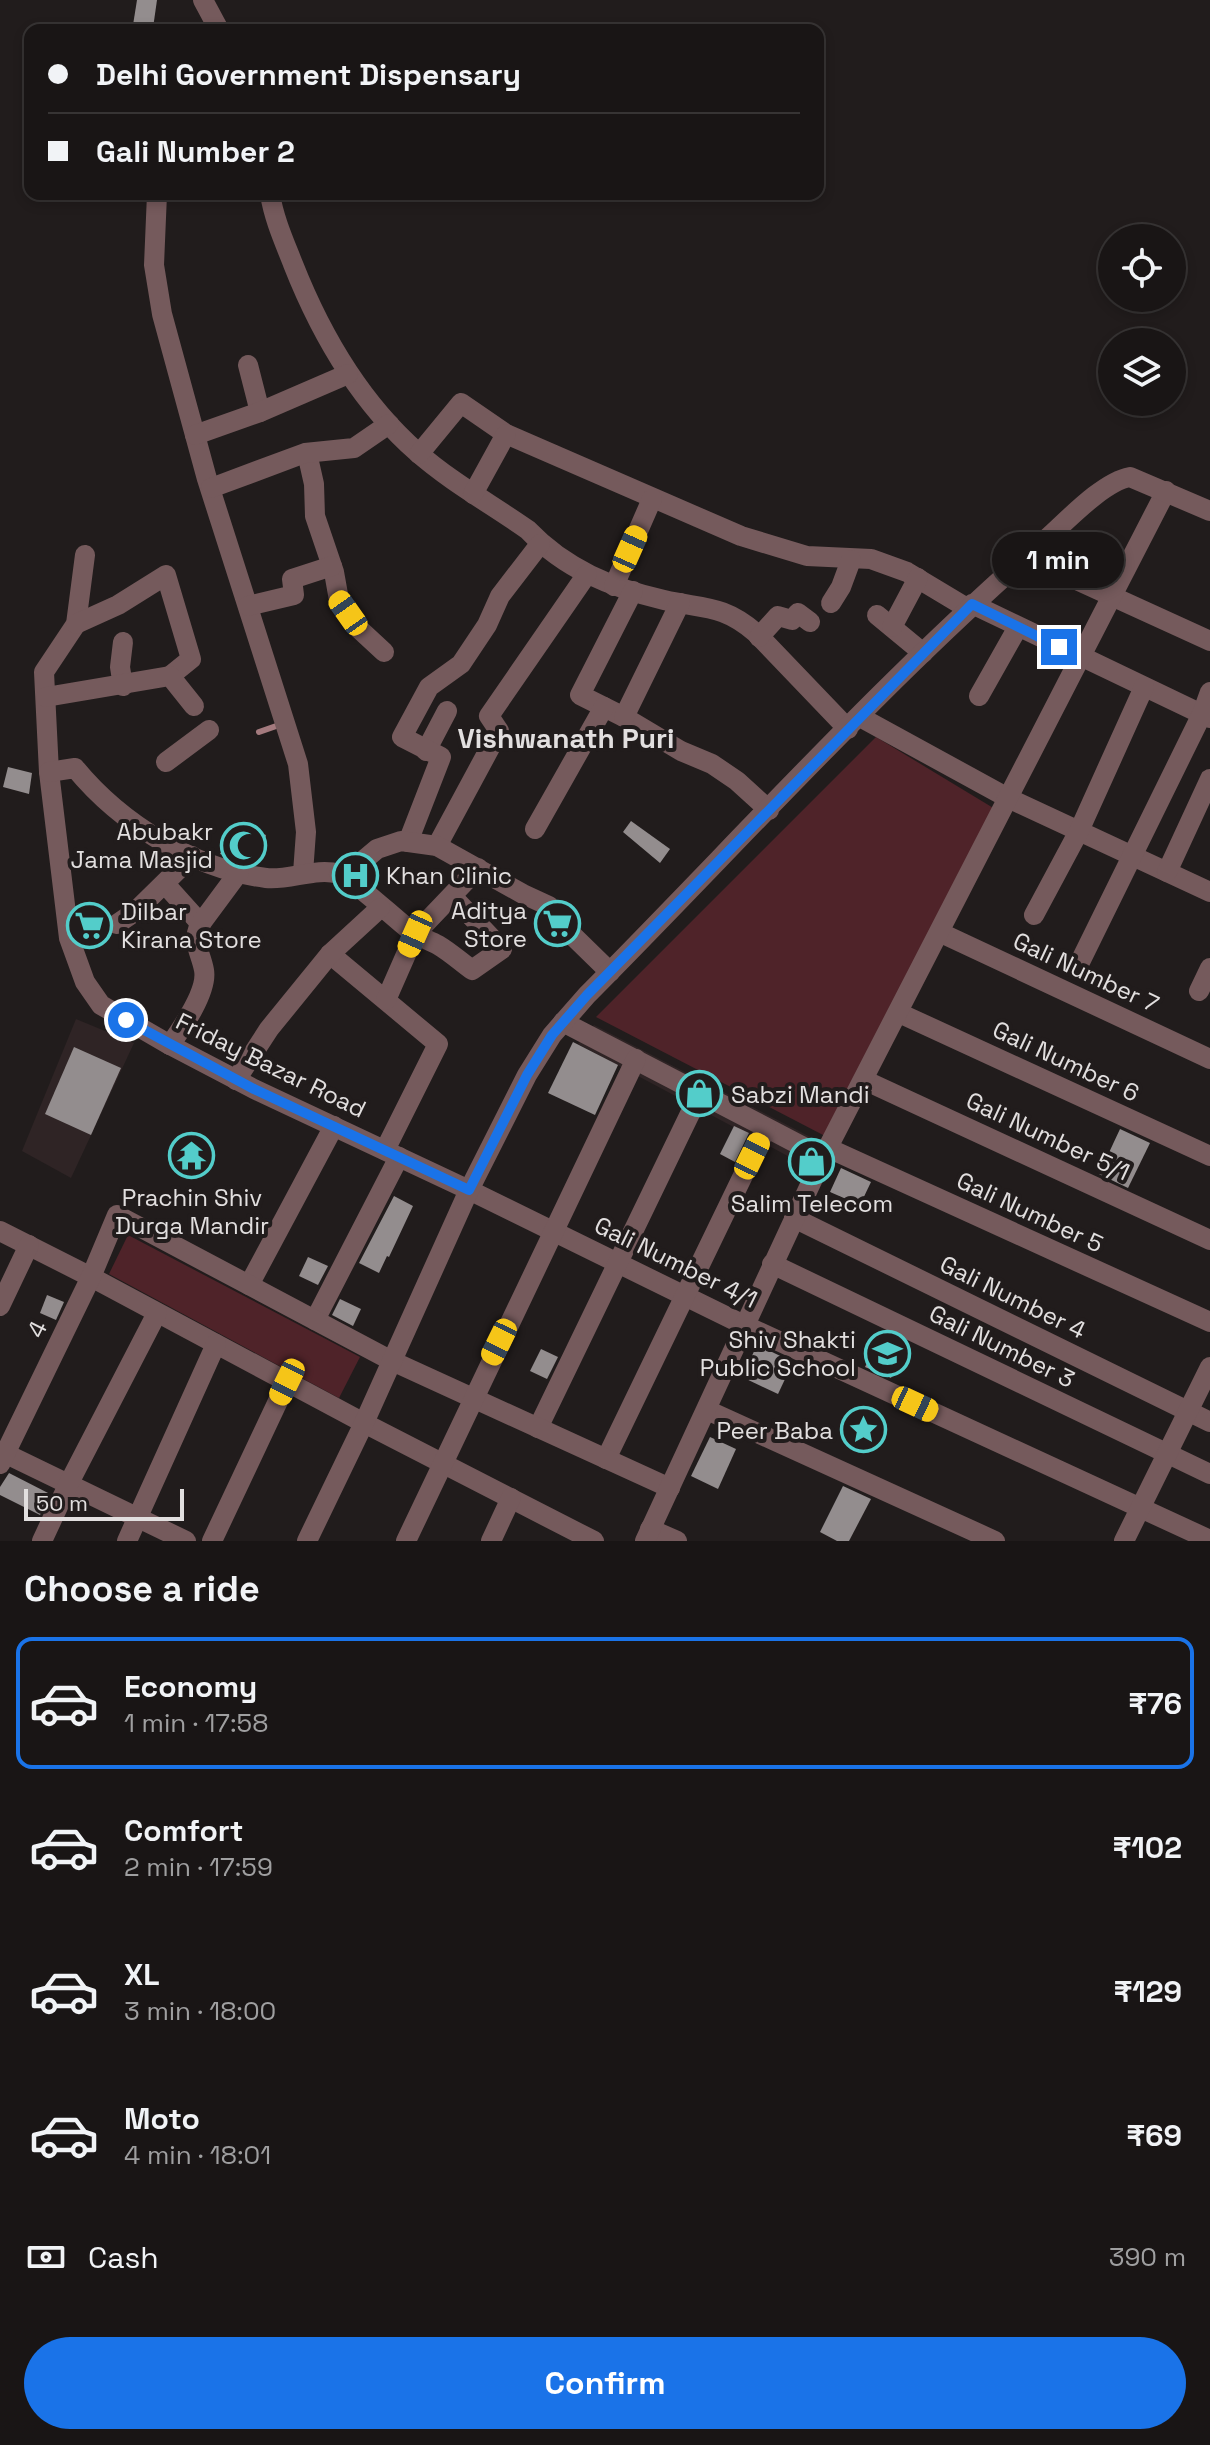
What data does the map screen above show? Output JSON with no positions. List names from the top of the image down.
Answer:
{
  "streets": {
    "street": [
      "Gali Number 7",
      "Gali Number 6",
      "Friday Bazar Road",
      "Gali Number 5/1",
      "Gali Number 5",
      "Gali Number 4/1",
      "Gali Number 4",
      "4",
      "Gali Number 3"
    ]
  },
  "crossings": [
    ["Friday Bazar Road", "Gali Number 4/1"]
  ],
  "districts": ["Vishwanath Puri"],
  "places": {
    "mosque": ["Abubakr Jama Masjid"],
    "hospital": ["Khan Clinic"],
    "supermarket": ["Aditya Store", "Dilbar Kirana Store"],
    "shop": ["Sabzi Mandi", "Salim Telecom"],
    "temple": ["Prachin Shiv Durga Mandir"],
    "school or university": ["Shiv Shakti Public School"],
    "place": ["Peer Baba"]
  },
  "scale_bar": "50 m",
  "page": {
    "banner": ["Delhi Government Dispensary", "Gali Number 2"],
    "bubble": "1 min",
    "scale": "50 m",
    "heading": "Choose a ride",
    "list": [
      {
        "name": "Economy",
        "note": "1 min · 17:58",
        "value": "₹76"
      },
      {
        "name": "Comfort",
        "note": "2 min · 17:59",
        "value": "₹102"
      },
      {
        "name": "XL",
        "note": "3 min · 18:00",
        "value": "₹129"
      },
      {
        "name": "Moto",
        "note": "4 min · 18:01",
        "value": "₹69"
      }
    ],
    "pay": ["Cash", "390 m"],
    "buttons": "Confirm"
  }
}
